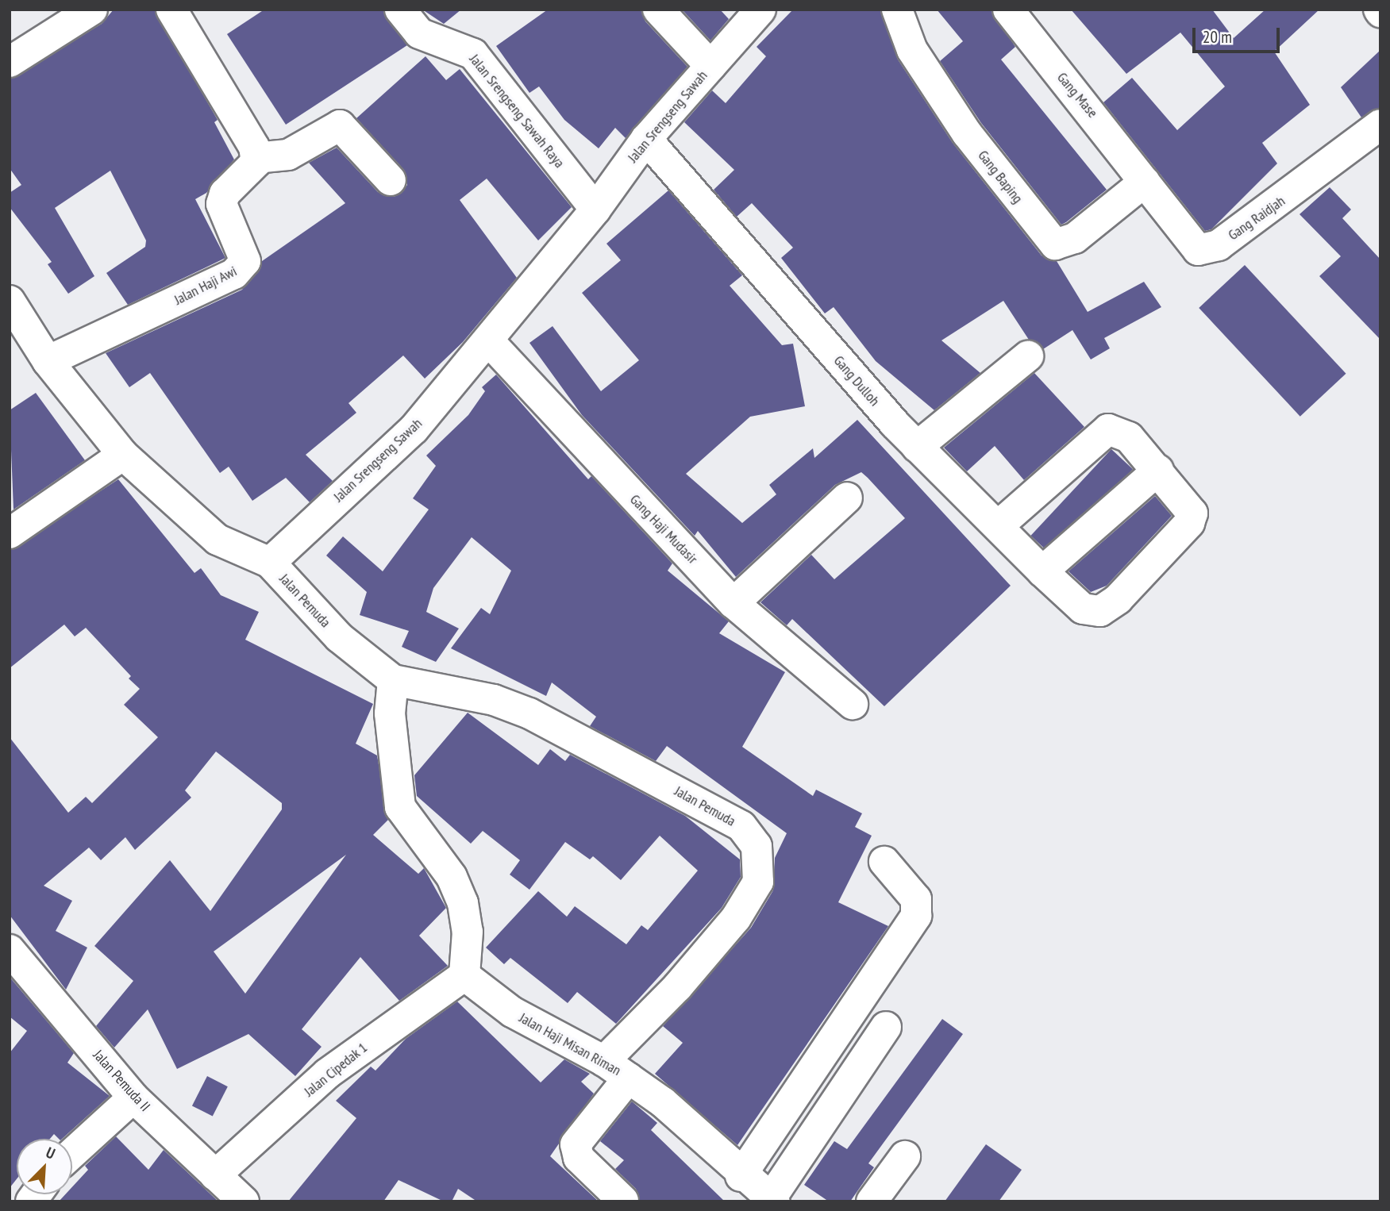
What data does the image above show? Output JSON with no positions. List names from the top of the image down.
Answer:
{
  "streets": {
    "street": [
      "Gang Mase",
      "Jalan Srengseng Sawah Raya",
      "Jalan Srengseng Sawah",
      "Gang Baping",
      "Gang Raidjah",
      "Jalan Haji Awi",
      "Gang Dulloh",
      "Gang Haji Mudasir",
      "Jalan Pemuda",
      "Jalan Haji Misan Riman",
      "Jalan Cipedak 1",
      "Jalan Pemuda II"
    ]
  },
  "crossings": [
    ["Gang Mase", "Gang Baping"],
    ["Gang Mase", "Gang Raidjah"],
    ["Jalan Srengseng Sawah Raya", "Jalan Srengseng Sawah"],
    ["Jalan Srengseng Sawah", "Gang Dulloh"],
    ["Jalan Srengseng Sawah", "Gang Haji Mudasir"],
    ["Jalan Srengseng Sawah", "Jalan Pemuda"],
    ["Gang Baping", "Gang Raidjah"],
    ["Jalan Pemuda", "Jalan Haji Misan Riman"],
    ["Jalan Haji Misan Riman", "Jalan Cipedak 1"],
    ["Jalan Cipedak 1", "Jalan Pemuda II"]
  ],
  "scale_bar": "20 m",
  "north": "top right"
}
